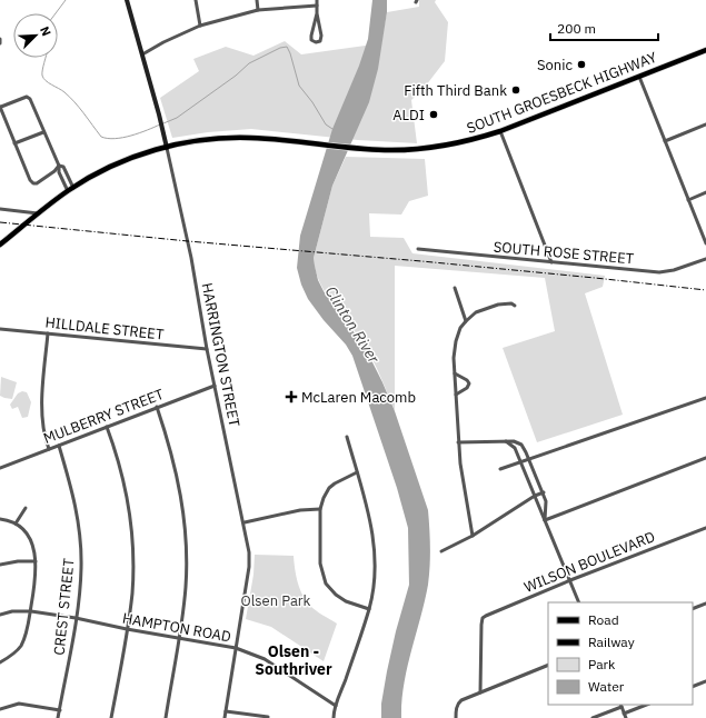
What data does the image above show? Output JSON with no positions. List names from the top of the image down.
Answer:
{
  "streets": {
    "main road": ["SOUTH GROESBECK HIGHWAY"],
    "street": [
      "SOUTH ROSE STREET",
      "HILLDALE STREET",
      "HARRINGTON STREET",
      "MULBERRY STREET",
      "WILSON BOULEVARD",
      "CREST STREET",
      "HAMPTON ROAD"
    ]
  },
  "crossings": [
    ["SOUTH GROESBECK HIGHWAY", "HARRINGTON STREET"],
    ["HILLDALE STREET", "HARRINGTON STREET"],
    ["HARRINGTON STREET", "MULBERRY STREET"],
    ["HARRINGTON STREET", "HAMPTON ROAD"],
    ["MULBERRY STREET", "CREST STREET"],
    ["CREST STREET", "HAMPTON ROAD"]
  ],
  "districts": ["Olsen - Southriver"],
  "water": ["Clinton River"],
  "parks": ["Olsen Park"],
  "places": {
    "other": ["Sonic", "Fifth Third Bank", "ALDI"],
    "health": ["McLaren Macomb"]
  },
  "legend": [
    "Road",
    "Railway",
    "Park",
    "Water"
  ],
  "scale_bar": "200 m",
  "north": "top right"
}
